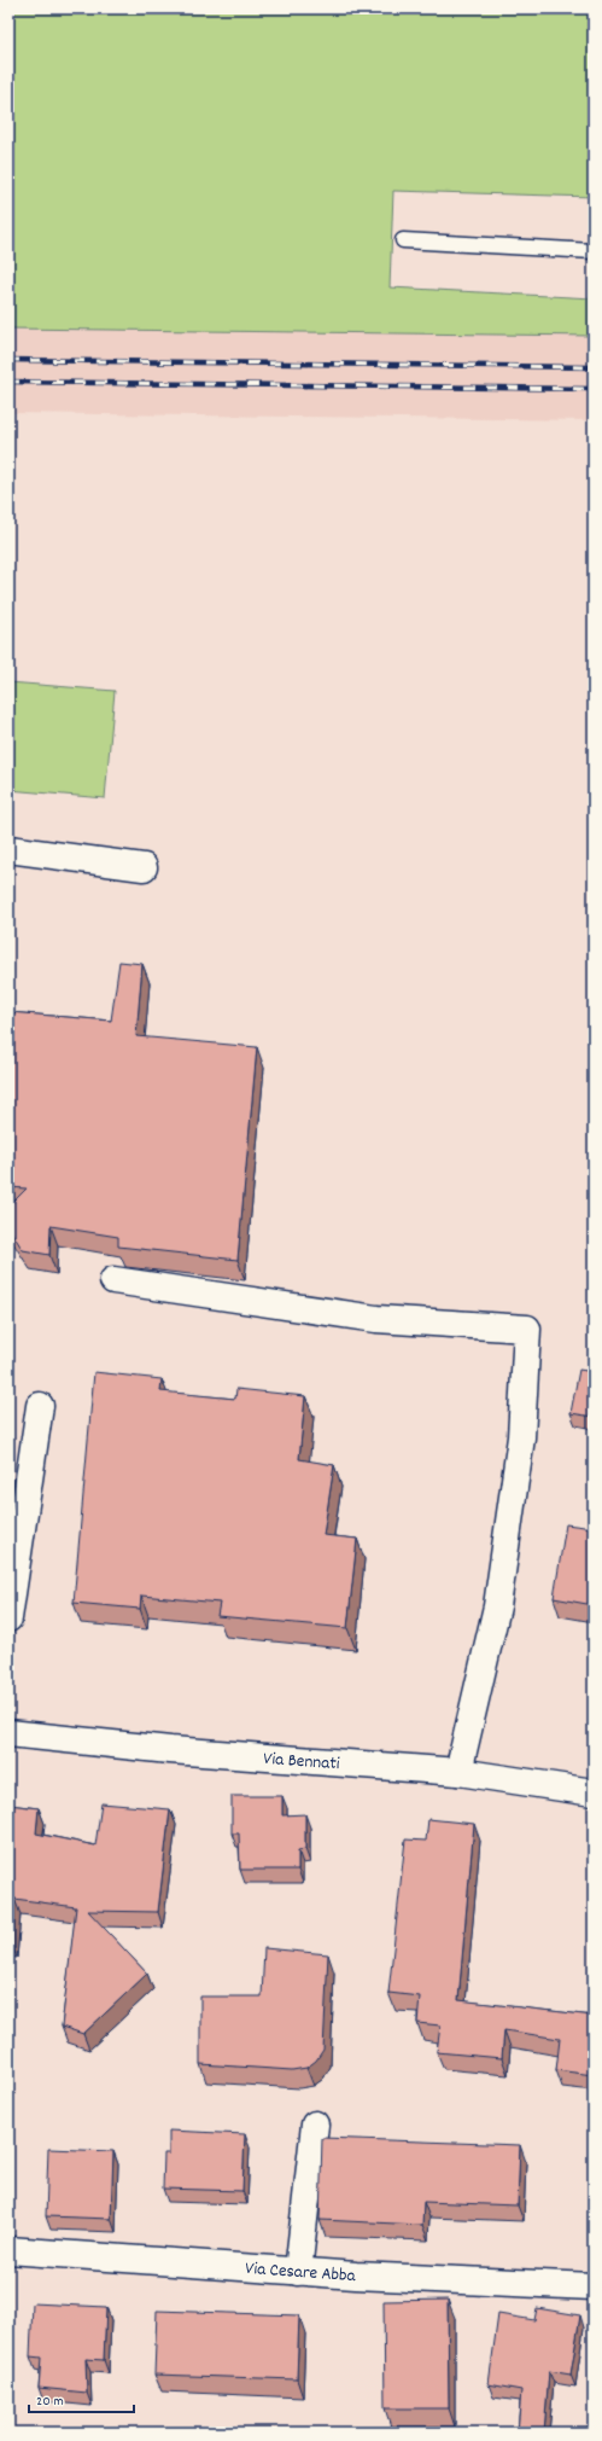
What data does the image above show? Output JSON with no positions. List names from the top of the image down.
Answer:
{
  "streets": {
    "street": ["Via Bennati", "Via Cesare Abba"]
  },
  "scale_bar": "20 m"
}
